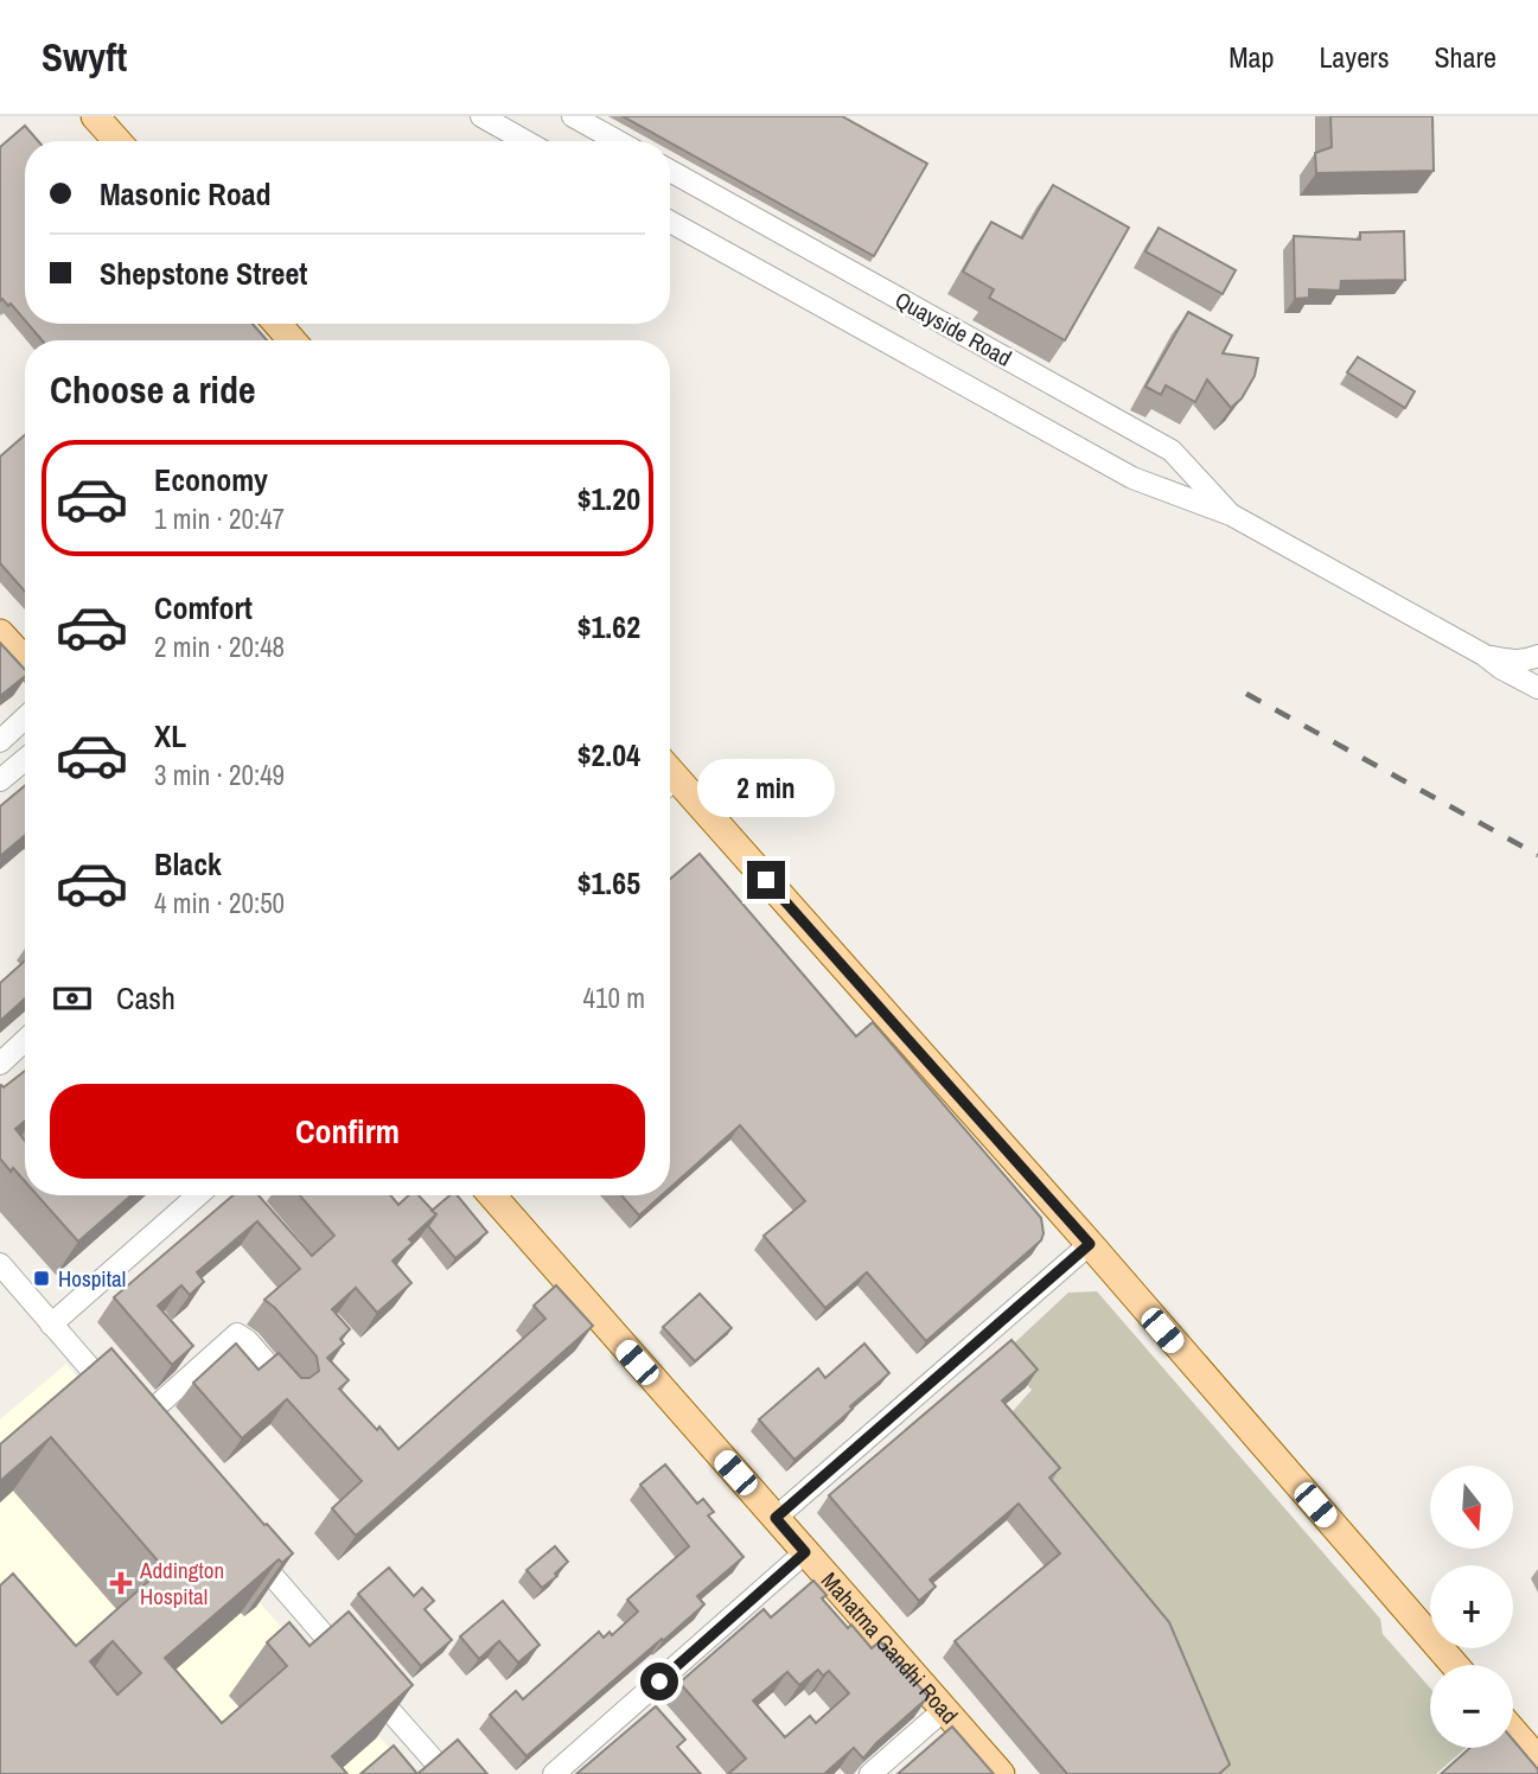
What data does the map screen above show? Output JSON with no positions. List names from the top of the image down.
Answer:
{
  "streets": {
    "main road": ["Mahatma Gandhi Road"],
    "street": ["Quayside Road"]
  },
  "places": {
    "transit": ["Hospital"],
    "health": ["Addington Hospital"]
  },
  "north": "bottom",
  "page": {
    "header": "Swyft",
    "nav": ["Map", "Layers", "Share"],
    "banner": ["Masonic Road", "Shepstone Street"],
    "heading": "Choose a ride",
    "list": [
      {
        "name": "Economy",
        "note": "1 min · 20:47",
        "value": "$1.20"
      },
      {
        "name": "Comfort",
        "note": "2 min · 20:48",
        "value": "$1.62"
      },
      {
        "name": "XL",
        "note": "3 min · 20:49",
        "value": "$2.04"
      },
      {
        "name": "Black",
        "note": "4 min · 20:50",
        "value": "$1.65"
      }
    ],
    "bubble": "2 min",
    "pay": ["Cash", "410 m"],
    "buttons": "Confirm",
    "map_buttons": ["+", "−"]
  }
}
